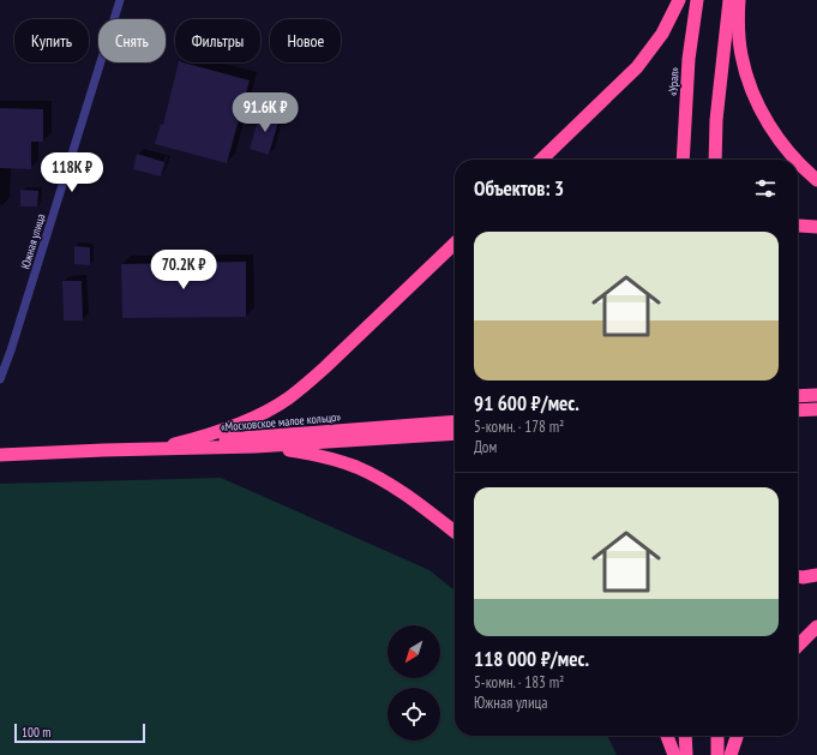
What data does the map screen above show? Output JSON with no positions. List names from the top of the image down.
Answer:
{
  "streets": {
    "highway": ["«Урал»", "«Московское малое кольцо»"],
    "street": ["Южная улица"]
  },
  "scale_bar": "100 m",
  "north": "bottom left",
  "page": {
    "chip": [
      "Купить",
      "Снять",
      "Фильтры",
      "Новое"
    ],
    "price": ["91.6K ₽", "118K ₽", "70.2K ₽"],
    "heading": "Объектов: 3",
    "list": [
      {
        "name": "91 600 ₽/мес.",
        "note": "5-комн. · 178 m² · Дом"
      },
      {
        "name": "118 000 ₽/мес.",
        "note": "5-комн. · 183 m² · Южная улица"
      }
    ],
    "scale": "100 m"
  }
}
